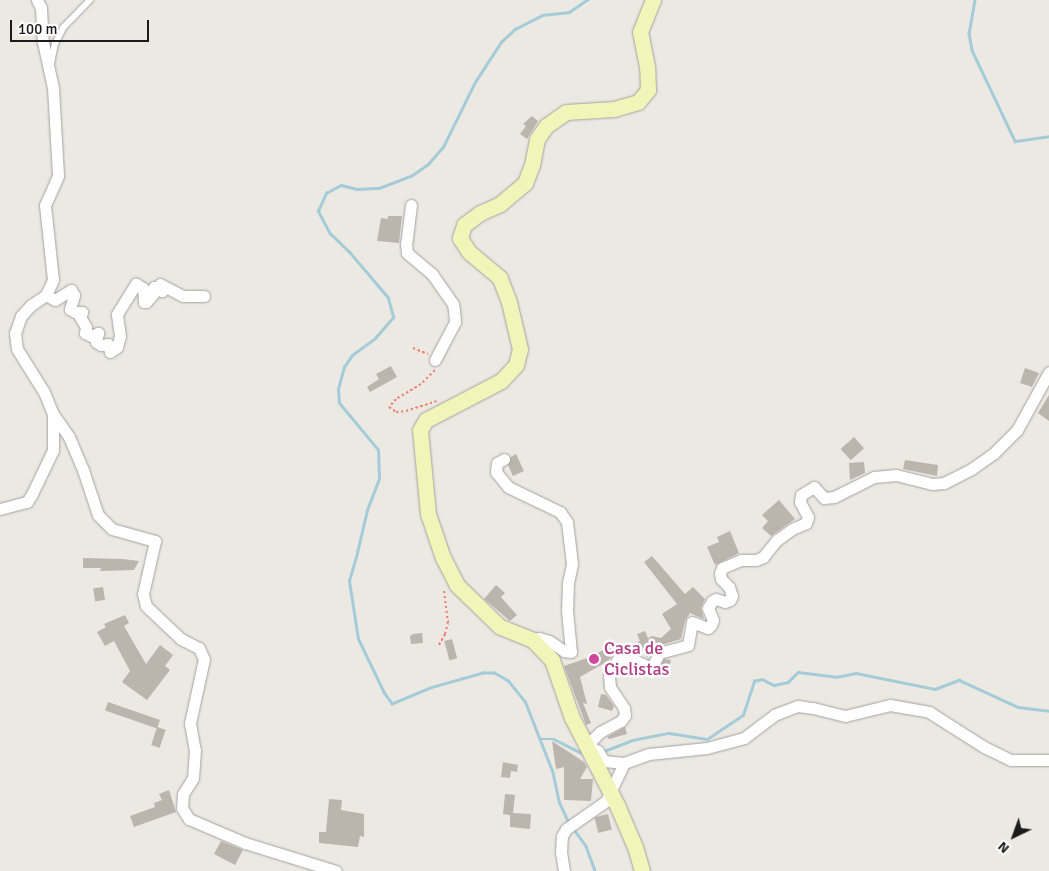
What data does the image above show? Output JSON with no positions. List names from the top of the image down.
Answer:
{
  "places": ["Casa de Ciclistas"],
  "scale_bar": "100 m",
  "north": "bottom left"
}
